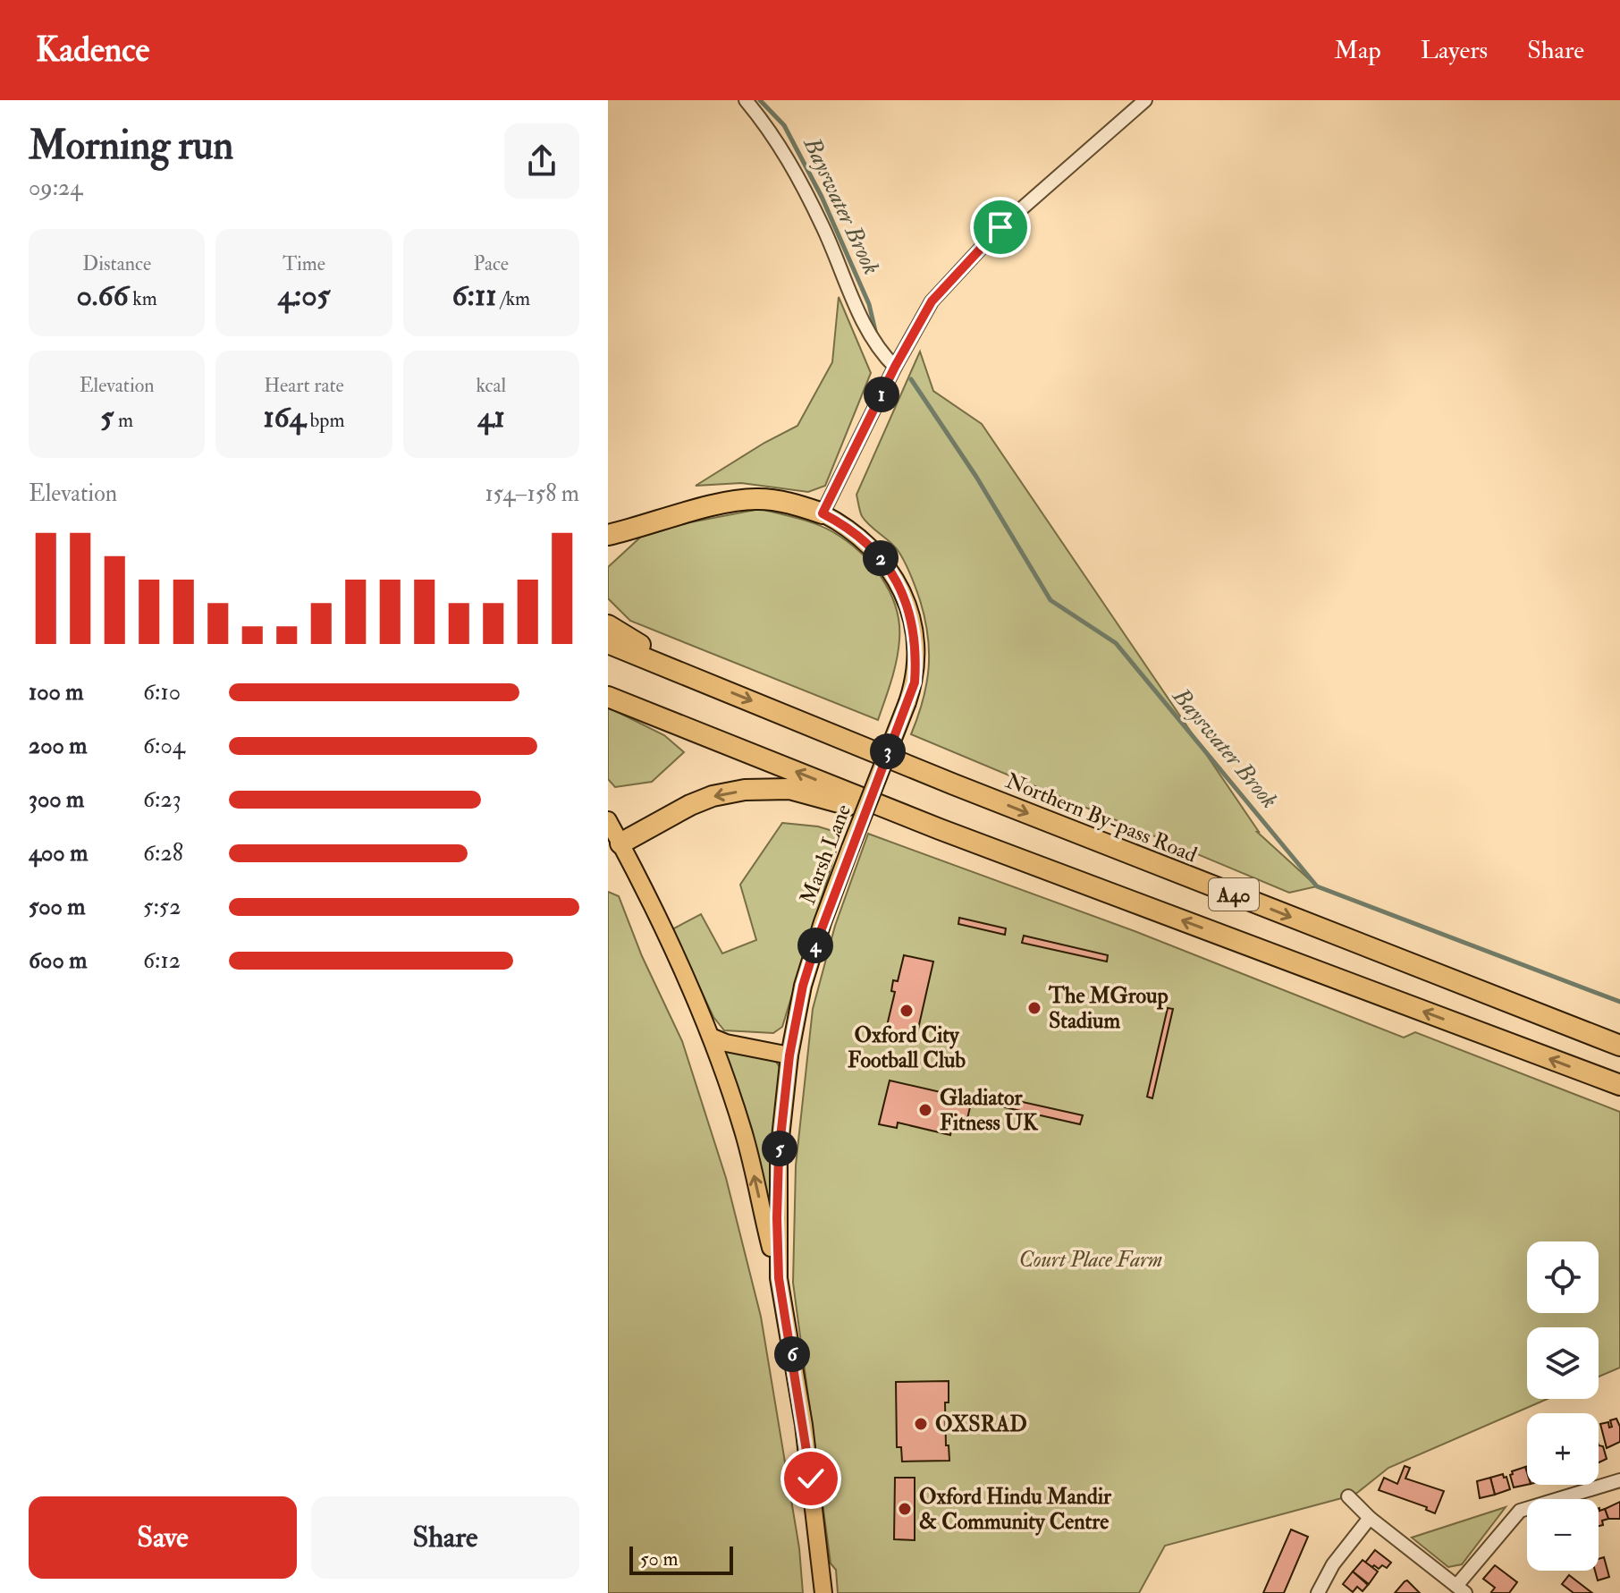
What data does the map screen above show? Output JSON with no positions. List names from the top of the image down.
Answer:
{
  "streets": {
    "highway": ["Northern By-pass Road", "A40"],
    "main road": ["Marsh Lane"]
  },
  "water": ["Bayswater Brook"],
  "parks": ["Court Place Farm"],
  "places": [
    "The MGroup Stadium",
    "Oxford City Football Club",
    "Gladiator Fitness UK",
    "OXSRAD",
    "Oxford Hindu Mandir & Community Centre"
  ],
  "scale_bar": "50 m",
  "page": {
    "header": "Kadence",
    "nav": ["Map", "Layers", "Share"],
    "heading": ["Morning run", "09:24"],
    "stats": [
      ["Distance", "0.66 km"],
      ["Time", "4:05"],
      ["Pace", "6:11 /km"],
      ["Elevation", "5 m"],
      ["Heart rate", "164 bpm"],
      ["kcal", "41"]
    ],
    "pins": [
      "1",
      "2",
      "3",
      "4",
      "5",
      "6"
    ],
    "chart": ["Elevation", "154–158 m"],
    "list": [
      {
        "name": "100 m",
        "note": "6:10"
      },
      {
        "name": "200 m",
        "note": "6:04"
      },
      {
        "name": "300 m",
        "note": "6:23"
      },
      {
        "name": "400 m",
        "note": "6:28"
      },
      {
        "name": "500 m",
        "note": "5:52"
      },
      {
        "name": "600 m",
        "note": "6:12"
      }
    ],
    "map_buttons": ["+", "−"],
    "buttons": ["Save", "Share"],
    "scale": "50 m"
  }
}
